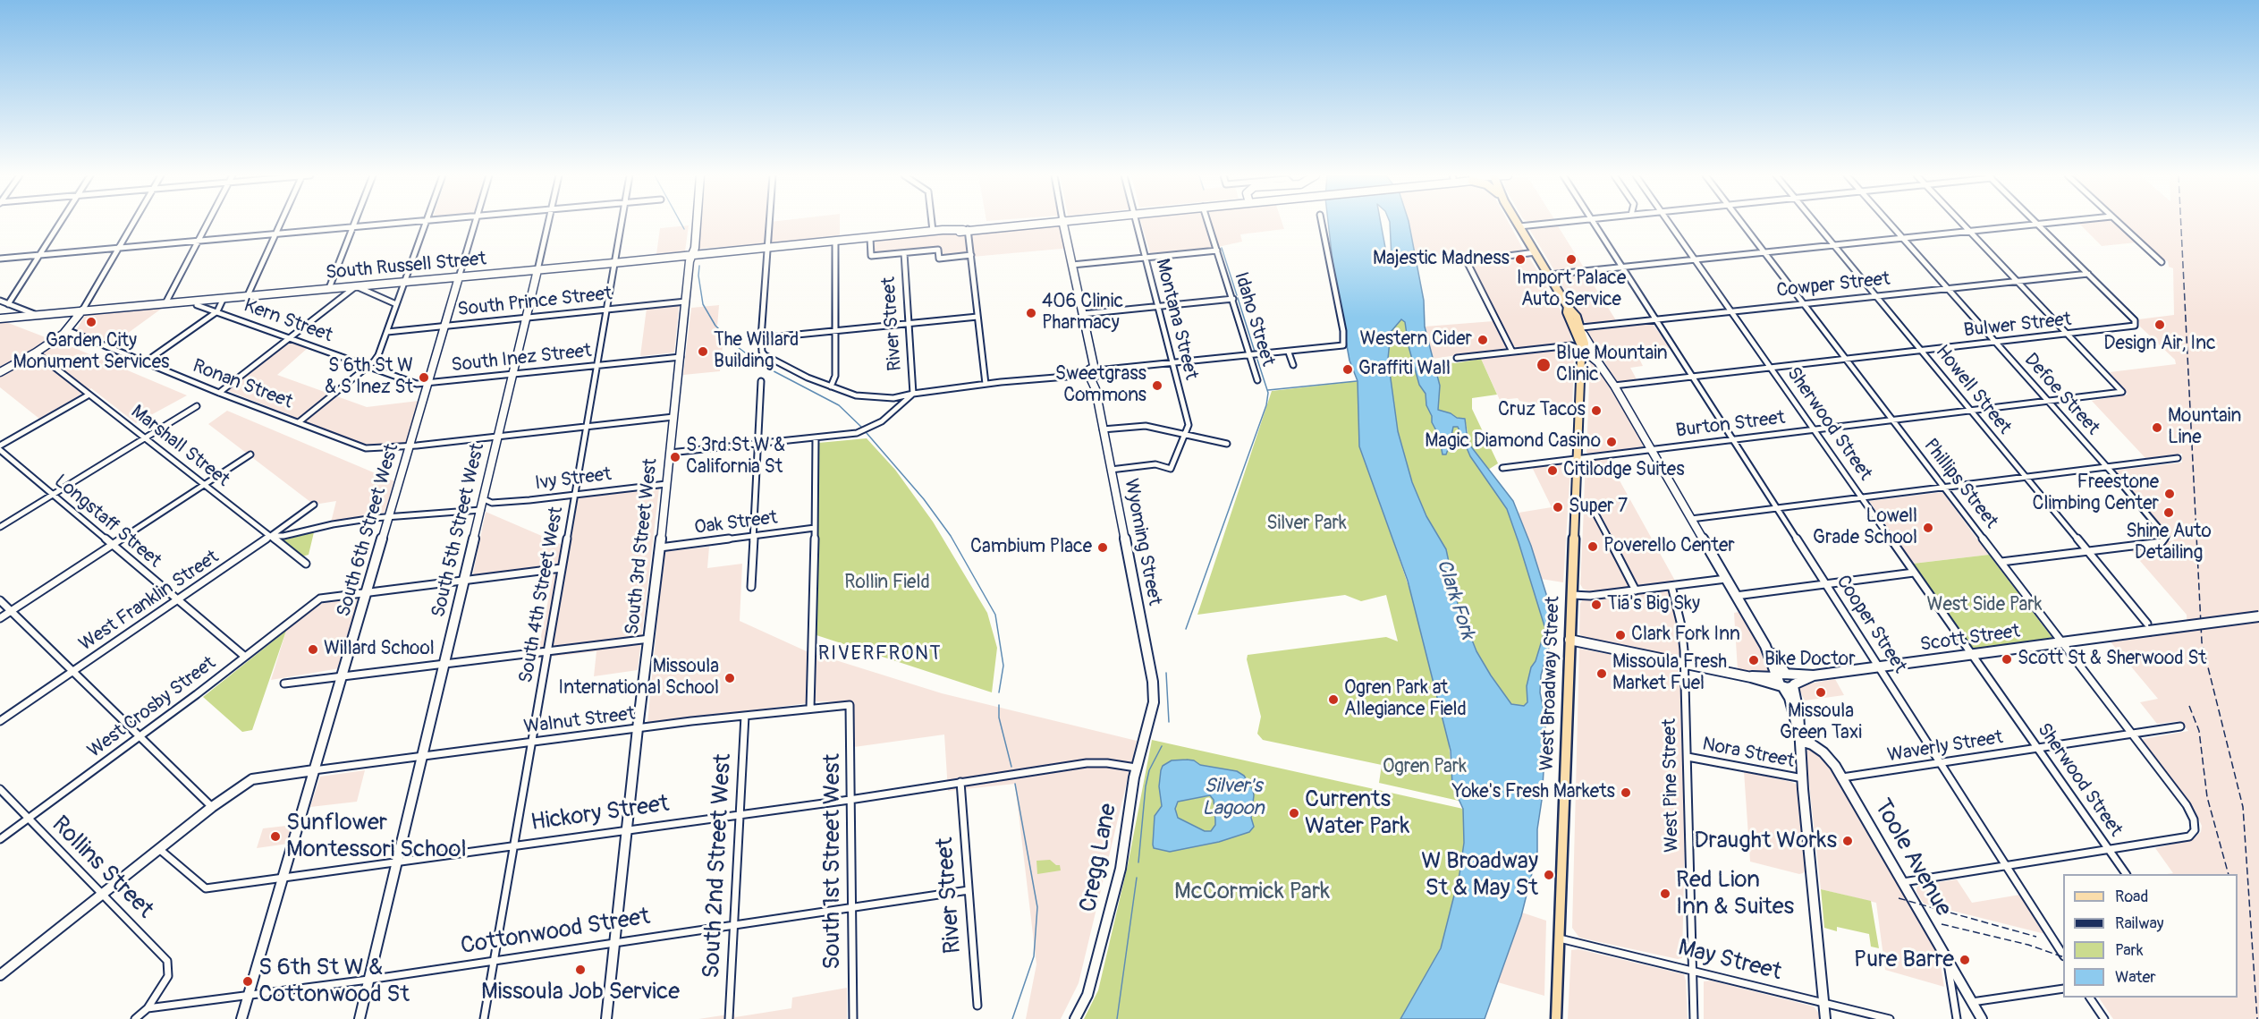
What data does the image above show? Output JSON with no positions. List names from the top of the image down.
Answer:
{
  "streets": {
    "main road": ["South Russell Street", "West Broadway Street"],
    "street": [
      "Cowper Street",
      "South Prince Street",
      "Montana Street",
      "Idaho Street",
      "Kern Street",
      "River Street",
      "Bulwer Street",
      "South Inez Street",
      "Ronan Street",
      "Howell Street",
      "Defoe Street",
      "Sherwood Street",
      "Burton Street",
      "Marshall Street",
      "Ivy Street",
      "Phillips Street",
      "Longstaff Street",
      "Oak Street",
      "South 6th Street West",
      "South 5th Street West",
      "Wyoming Street",
      "South 3rd Street West",
      "South 4th Street West",
      "West Franklin Street",
      "Cooper Street",
      "Scott Street",
      "West Crosby Street",
      "Walnut Street",
      "Waverly Street",
      "Nora Street",
      "West Pine Street",
      "Hickory Street",
      "Cregg Lane",
      "Toole Avenue",
      "South 1st Street West",
      "South 2nd Street West",
      "Rollins Street",
      "Cottonwood Street",
      "May Street"
    ]
  },
  "crossings": [
    ["South Russell Street", "South 6th Street West"],
    ["South Russell Street", "South 5th Street West"],
    ["South Russell Street", "South 3rd Street West"],
    ["South Russell Street", "South 4th Street West"],
    ["Cowper Street", "Bulwer Street"],
    ["Cowper Street", "Howell Street"],
    ["Cowper Street", "Defoe Street"],
    ["Cowper Street", "Sherwood Street"],
    ["Cowper Street", "Phillips Street"],
    ["Cowper Street", "Cooper Street"],
    ["Cowper Street", "West Broadway Street"],
    ["South Prince Street", "South 6th Street West"],
    ["South Prince Street", "South 5th Street West"],
    ["South Prince Street", "South 3rd Street West"],
    ["South Prince Street", "South 4th Street West"],
    ["Montana Street", "Wyoming Street"],
    ["Kern Street", "South Inez Street"],
    ["River Street", "Hickory Street"],
    ["River Street", "Cottonwood Street"],
    ["Bulwer Street", "Howell Street"],
    ["Bulwer Street", "Defoe Street"],
    ["Bulwer Street", "Sherwood Street"],
    ["Bulwer Street", "Burton Street"],
    ["Bulwer Street", "Phillips Street"],
    ["Bulwer Street", "Cooper Street"],
    ["South Inez Street", "South 6th Street West"],
    ["South Inez Street", "South 5th Street West"],
    ["South Inez Street", "South 3rd Street West"],
    ["South Inez Street", "South 4th Street West"],
    ["Ronan Street", "South 6th Street West"],
    ["Ronan Street", "South 5th Street West"],
    ["Ronan Street", "South 3rd Street West"],
    ["Ronan Street", "South 4th Street West"],
    ["Howell Street", "Defoe Street"],
    ["Howell Street", "Burton Street"],
    ["Howell Street", "Scott Street"],
    ["Defoe Street", "Burton Street"],
    ["Sherwood Street", "Burton Street"],
    ["Sherwood Street", "Phillips Street"],
    ["Sherwood Street", "Scott Street"],
    ["Sherwood Street", "Waverly Street"],
    ["Burton Street", "Phillips Street"],
    ["Burton Street", "Cooper Street"],
    ["Burton Street", "West Broadway Street"],
    ["Marshall Street", "West Franklin Street"],
    ["Ivy Street", "South 5th Street West"],
    ["Ivy Street", "South 3rd Street West"],
    ["Ivy Street", "South 4th Street West"],
    ["Phillips Street", "Scott Street"],
    ["Phillips Street", "Waverly Street"],
    ["Longstaff Street", "West Franklin Street"],
    ["Longstaff Street", "West Crosby Street"],
    ["Oak Street", "South 3rd Street West"],
    ["South 6th Street West", "West Crosby Street"],
    ["South 6th Street West", "Walnut Street"],
    ["South 6th Street West", "Hickory Street"],
    ["South 6th Street West", "Cottonwood Street"],
    ["South 5th Street West", "Walnut Street"],
    ["South 5th Street West", "Hickory Street"],
    ["South 5th Street West", "Cottonwood Street"],
    ["Wyoming Street", "Cregg Lane"],
    ["South 3rd Street West", "Walnut Street"],
    ["South 3rd Street West", "Hickory Street"],
    ["South 3rd Street West", "Cottonwood Street"],
    ["South 4th Street West", "Walnut Street"],
    ["South 4th Street West", "Hickory Street"],
    ["South 4th Street West", "Cottonwood Street"],
    ["Cooper Street", "Scott Street"],
    ["Cooper Street", "Waverly Street"],
    ["West Broadway Street", "May Street"],
    ["West Crosby Street", "Rollins Street"],
    ["Walnut Street", "South 1st Street West"],
    ["Walnut Street", "South 2nd Street West"],
    ["Waverly Street", "Toole Avenue"],
    ["Nora Street", "West Pine Street"],
    ["West Pine Street", "May Street"],
    ["Hickory Street", "Cregg Lane"],
    ["Hickory Street", "South 1st Street West"],
    ["Hickory Street", "South 2nd Street West"],
    ["South 1st Street West", "Cottonwood Street"],
    ["South 2nd Street West", "Cottonwood Street"],
    ["Rollins Street", "Cottonwood Street"]
  ],
  "districts": ["RIVERFRONT"],
  "water": ["Clark Fork", "Silver's Lagoon"],
  "parks": [
    "Silver Park",
    "Rollin Field",
    "West Side Park",
    "Ogren Park",
    "McCormick Park"
  ],
  "places": [
    "Majestic Madness",
    "Import Palace Auto Service",
    "406 Clinic Pharmacy",
    "Garden City Monument Services",
    "Design Air, Inc",
    "Western Cider",
    "The Willard Building",
    "Blue Mountain Clinic",
    "Graffiti Wall",
    "S 6th St W & S Inez St",
    "Sweetgrass Commons",
    "Cruz Tacos",
    "Mountain Line",
    "Magic Diamond Casino",
    "S 3rd St W & California St",
    "Citilodge Suites",
    "Freestone Climbing Center",
    "Super 7",
    "Shine Auto Detailing",
    "Lowell Grade School",
    "Poverello Center",
    "Cambium Place",
    "Tia's Big Sky",
    "Clark Fork Inn",
    "Willard School",
    "Scott St & Sherwood St",
    "Bike Doctor",
    "Missoula Fresh Market Fuel",
    "Missoula International School",
    "Missoula Green Taxi",
    "Ogren Park at Allegiance Field",
    "Yoke's Fresh Markets",
    "Currents Water Park",
    "Sunflower Montessori School",
    "Draught Works",
    "W Broadway St & May St",
    "Red Lion Inn & Suites",
    "Pure Barre",
    "Missoula Job Service",
    "S 6th St W & Cottonwood St"
  ],
  "legend": [
    "Road",
    "Railway",
    "Park",
    "Water"
  ]
}
